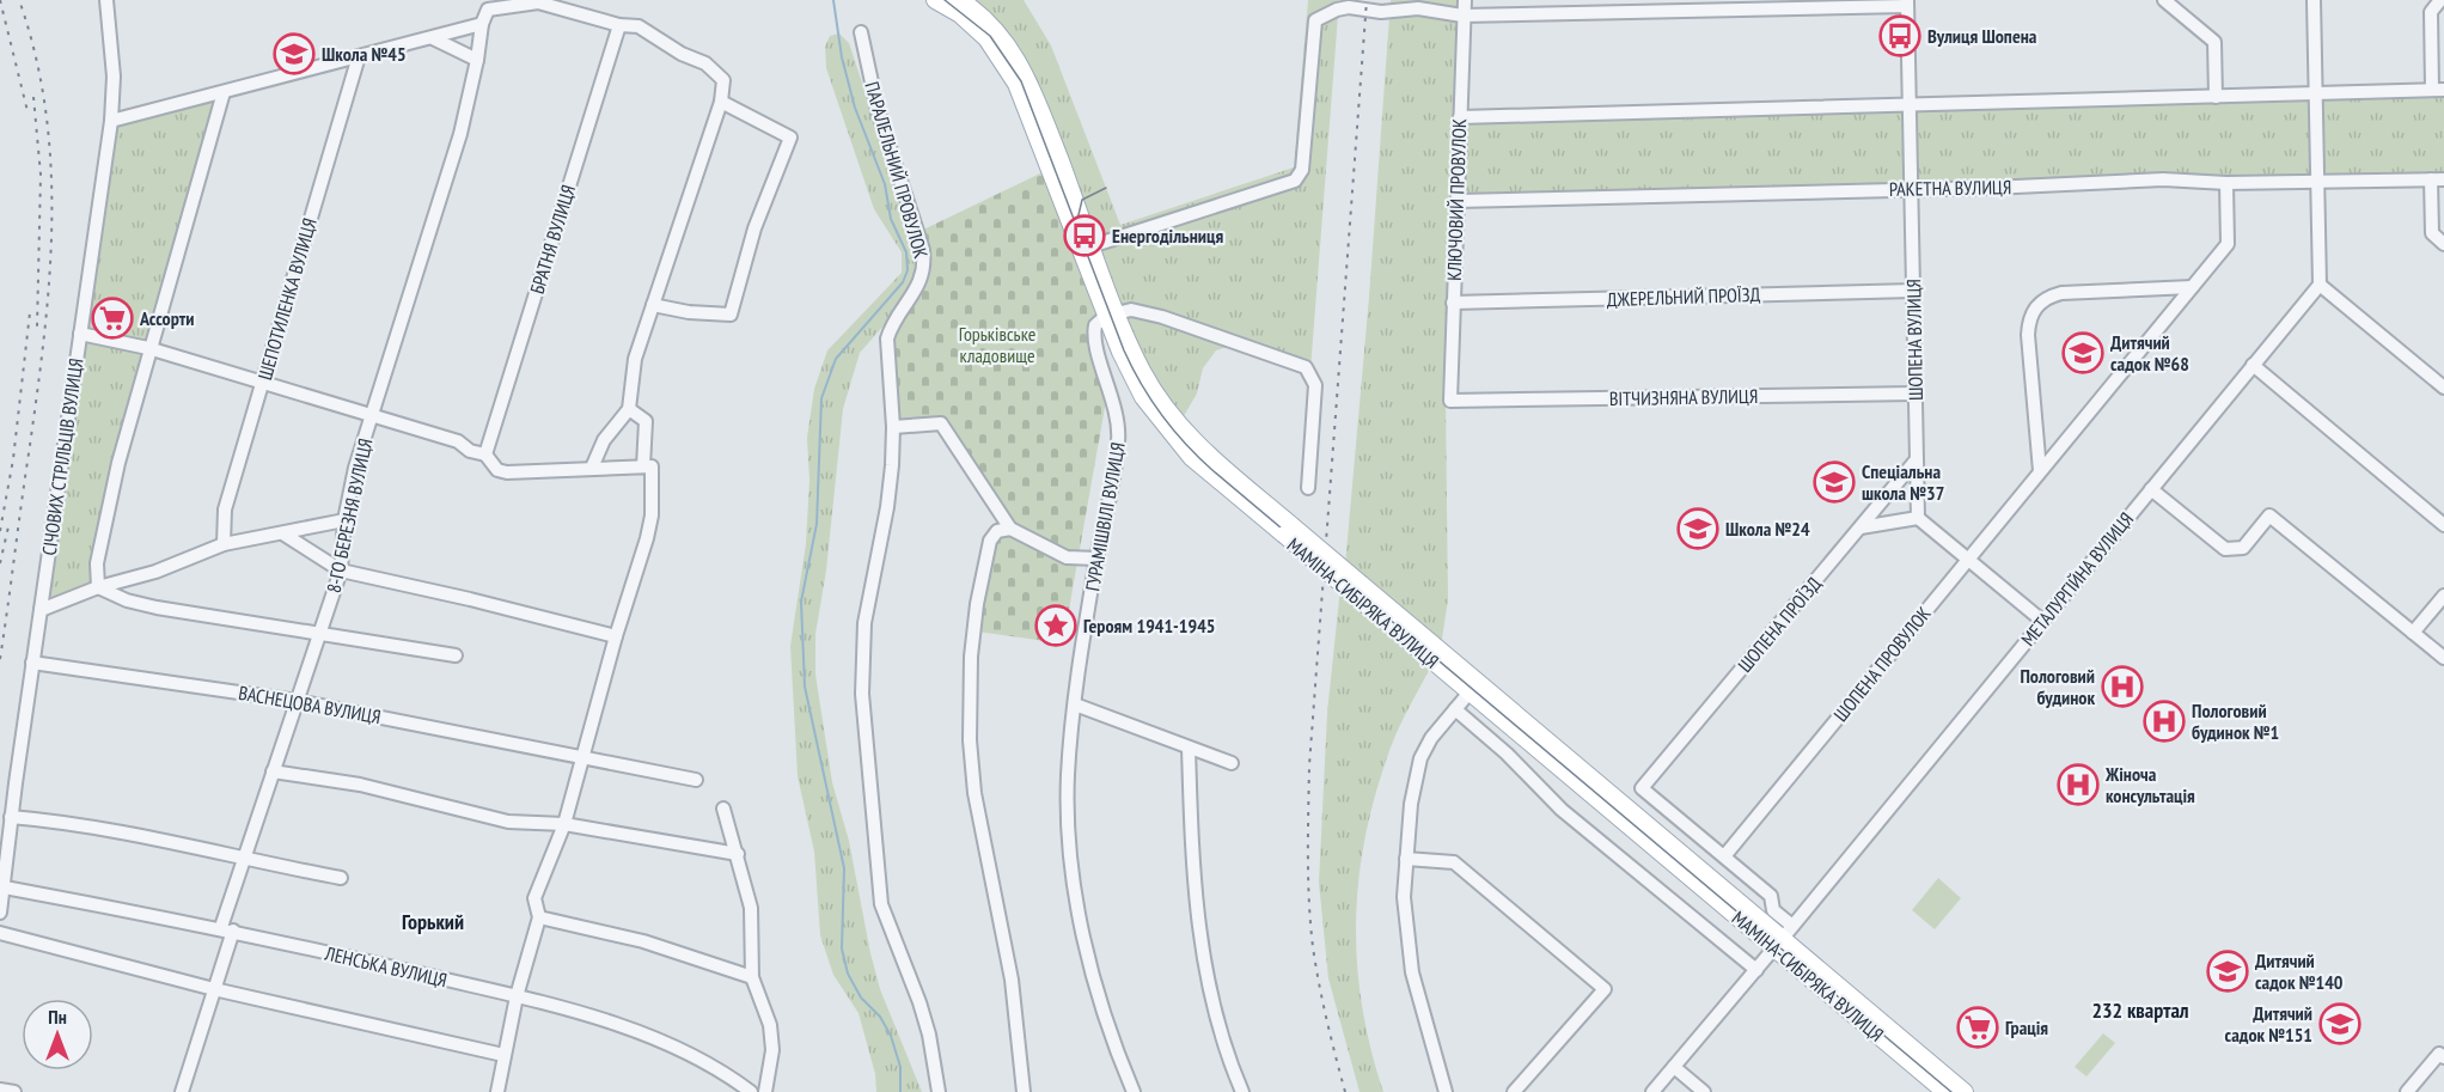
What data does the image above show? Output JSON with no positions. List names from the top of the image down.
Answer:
{
  "streets": {
    "main road": ["МАМІНА-СИБІРЯКА ВУЛИЦЯ"],
    "street": [
      "ПАРАЛЕЛЬНИЙ ПРОВУЛОК",
      "РАКЕТНА ВУЛИЦЯ",
      "КЛЮЧОВИЙ ПРОВУЛОК",
      "БРАТНЯ ВУЛИЦЯ",
      "ДЖЕРЕЛЬНИЙ ПРОЇЗД",
      "ШЕПОТИЛЕНКА ВУЛИЦЯ",
      "ШОПЕНА ВУЛИЦЯ",
      "ВІТЧИЗНЯНА ВУЛИЦЯ",
      "СІЧОВИХ СТРІЛЬЦІВ ВУЛИЦЯ",
      "8-ГО БЕРЕЗНЯ ВУЛИЦЯ",
      "ГУРАМІШВІЛІ ВУЛИЦЯ",
      "МЕТАЛУРГІЙНА ВУЛИЦЯ",
      "ШОПЕНА ПРОЇЗД",
      "ШОПЕНА ПРОВУЛОК",
      "ВАСНЕЦОВА ВУЛИЦЯ",
      "ЛЕНСЬКА ВУЛИЦЯ"
    ]
  },
  "crossings": [
    ["РАКЕТНА ВУЛИЦЯ", "КЛЮЧОВИЙ ПРОВУЛОК"],
    ["РАКЕТНА ВУЛИЦЯ", "ШОПЕНА ВУЛИЦЯ"],
    ["РАКЕТНА ВУЛИЦЯ", "ШОПЕНА ПРОВУЛОК"],
    ["КЛЮЧОВИЙ ПРОВУЛОК", "ДЖЕРЕЛЬНИЙ ПРОЇЗД"],
    ["КЛЮЧОВИЙ ПРОВУЛОК", "ВІТЧИЗНЯНА ВУЛИЦЯ"],
    ["ДЖЕРЕЛЬНИЙ ПРОЇЗД", "ШОПЕНА ВУЛИЦЯ"],
    ["ШОПЕНА ВУЛИЦЯ", "ВІТЧИЗНЯНА ВУЛИЦЯ"],
    ["ШОПЕНА ВУЛИЦЯ", "ШОПЕНА ПРОЇЗД"],
    ["СІЧОВИХ СТРІЛЬЦІВ ВУЛИЦЯ", "ВАСНЕЦОВА ВУЛИЦЯ"],
    ["СІЧОВИХ СТРІЛЬЦІВ ВУЛИЦЯ", "ЛЕНСЬКА ВУЛИЦЯ"],
    ["8-ГО БЕРЕЗНЯ ВУЛИЦЯ", "ВАСНЕЦОВА ВУЛИЦЯ"],
    ["8-ГО БЕРЕЗНЯ ВУЛИЦЯ", "ЛЕНСЬКА ВУЛИЦЯ"],
    ["ГУРАМІШВІЛІ ВУЛИЦЯ", "МАМІНА-СИБІРЯКА ВУЛИЦЯ"],
    ["МЕТАЛУРГІЙНА ВУЛИЦЯ", "МАМІНА-СИБІРЯКА ВУЛИЦЯ"],
    ["ШОПЕНА ПРОЇЗД", "ШОПЕНА ПРОВУЛОК"]
  ],
  "districts": ["Горький", "232 квартал"],
  "parks": ["Горьківське кладовище"],
  "places": {
    "bus stop": ["Вулиця Шопена", "Енергодільниця"],
    "school or university": [
      "Школа №45",
      "Дитячий садок №68",
      "Спеціальна школа №37",
      "Школа №24",
      "Дитячий садок №140",
      "Дитячий садок №151"
    ],
    "supermarket": ["Ассорти", "Грація"],
    "place": ["Героям 1941-1945"],
    "hospital": ["Пологовий будинок", "Пологовий будинок №1", "Жіноча консультація"]
  },
  "north": "top"
}
